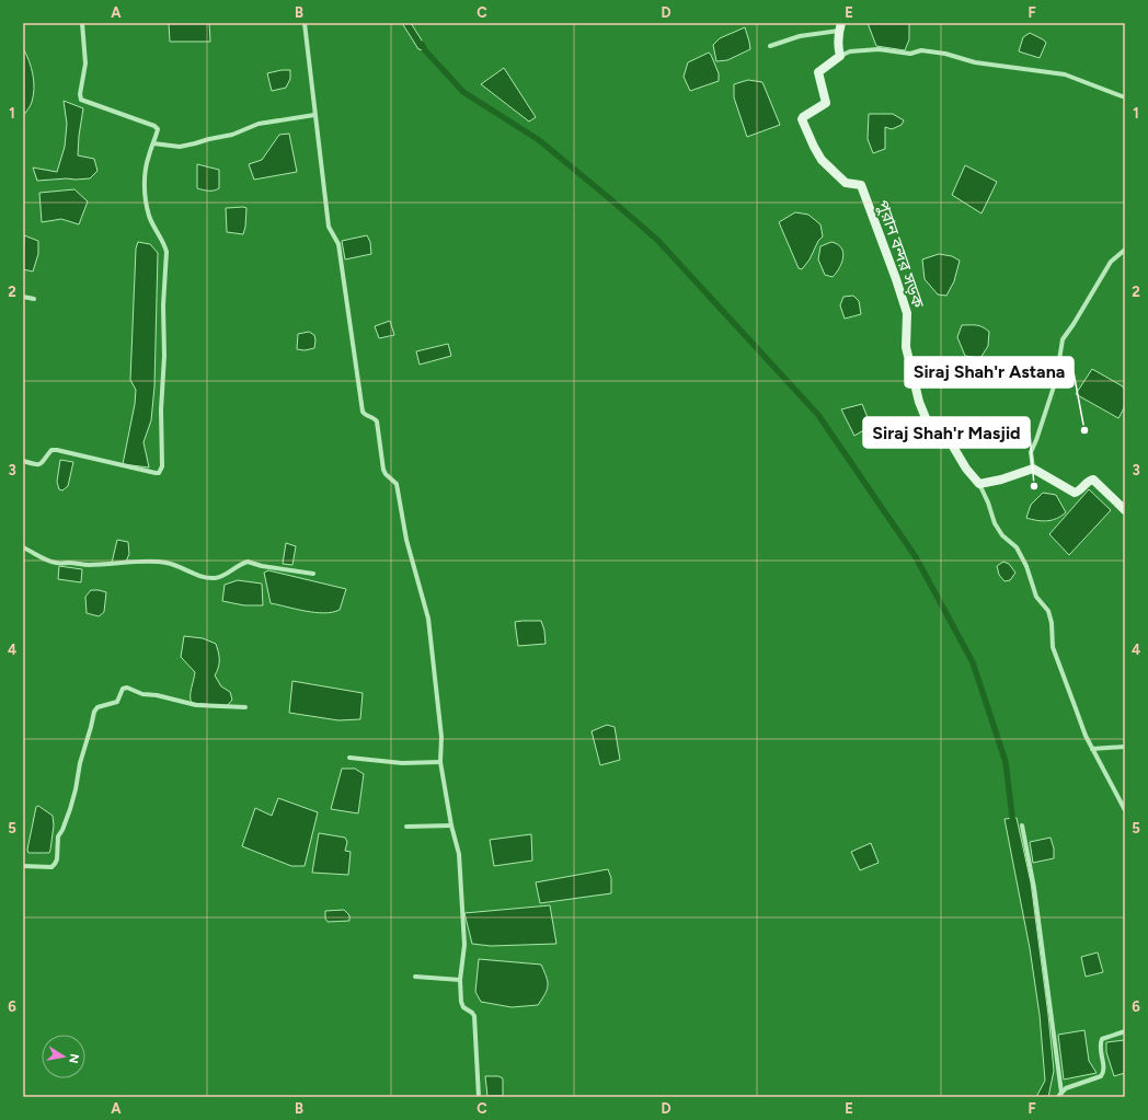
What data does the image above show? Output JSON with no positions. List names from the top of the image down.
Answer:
{
  "streets": {
    "street": ["পুরান বন্দর সড়ক"]
  },
  "places": ["Siraj Shah'r Astana", "Siraj Shah'r Masjid"],
  "north": "right",
  "grid": {
    "columns": [
      "A",
      "B",
      "C",
      "D",
      "E",
      "F"
    ],
    "rows": [
      "1",
      "2",
      "3",
      "4",
      "5",
      "6"
    ]
  }
}
